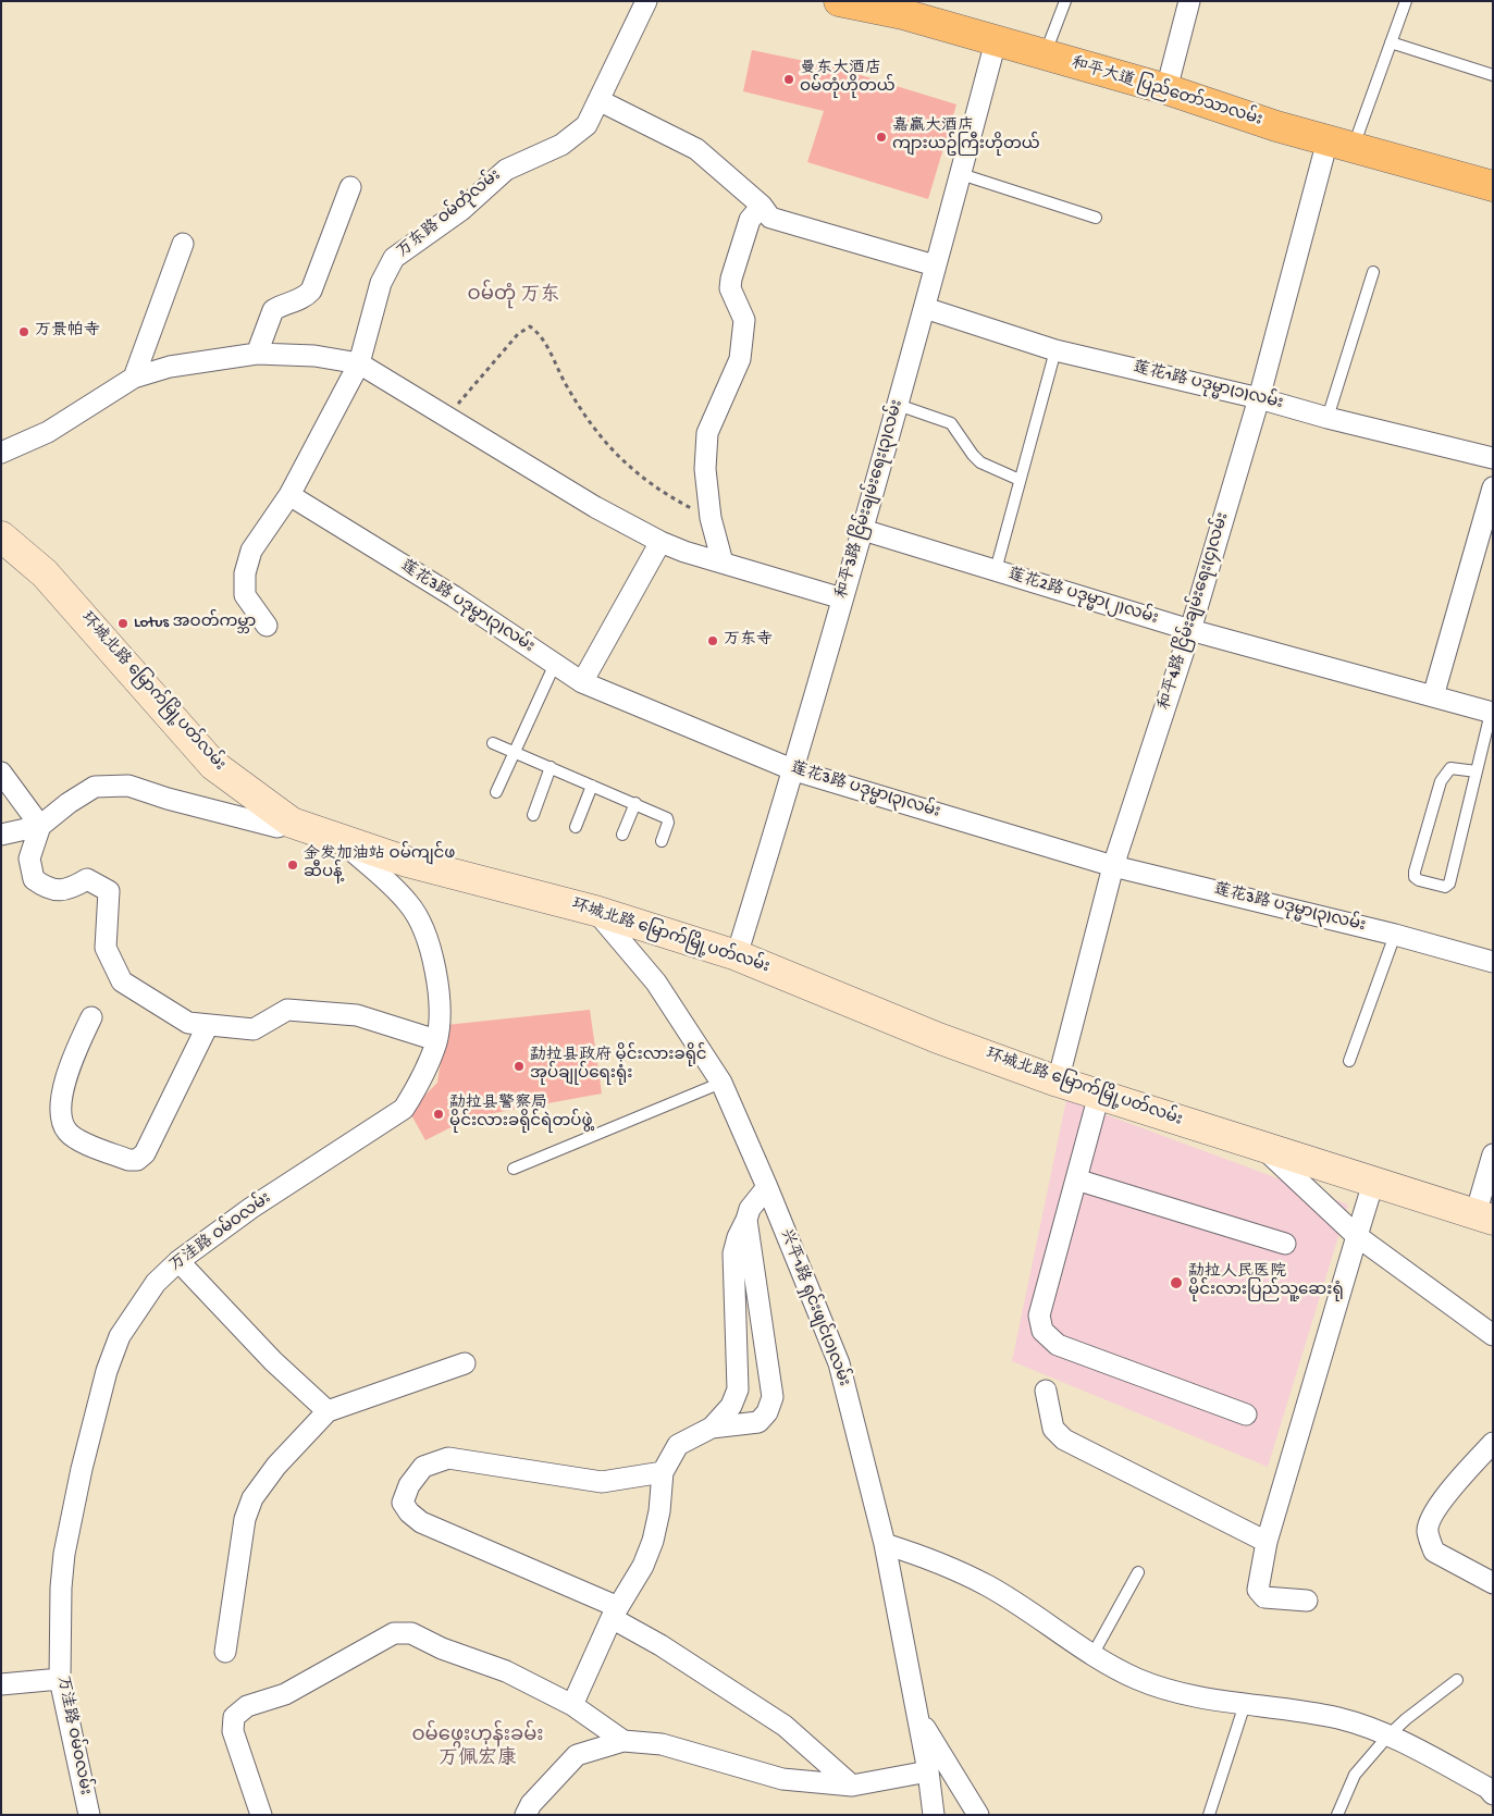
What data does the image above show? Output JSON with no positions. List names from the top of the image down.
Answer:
{
  "streets": {
    "highway": ["和平大道 ပြည်တော်သာလမ်း"],
    "street": [
      "万东路 ဝမ်တုံလမ်း",
      "莲花1路 ပဒုမ္မာ(၁)လမ်း",
      "和平3路 ငြိမ်းချမ်းရေး(၃)လမ်း",
      "莲花2路 ပဒုမ္မာ(၂)လမ်း",
      "莲花3路 ပဒုမ္မာ(၃)လမ်း",
      "和平4路 ငြိမ်းချမ်းရေး(၄)လမ်း",
      "环城北路 မြောက်မြို့ပတ်လမ်း",
      "万洼路 ဝမ်ဝလမ်း",
      "兴平1路 ရှင်းဖျင်(၁)လမ်း"
    ]
  },
  "crossings": [
    ["和平大道 ပြည်တော်သာလမ်း", "和平3路 ငြိမ်းချမ်းရေး(၃)လမ်း"],
    ["和平大道 ပြည်တော်သာလမ်း", "和平4路 ငြိမ်းချမ်းရေး(၄)လမ်း"],
    ["万东路 ဝမ်တုံလမ်း", "莲花3路 ပဒုမ္မာ(၃)လမ်း"],
    ["莲花1路 ပဒုမ္မာ(၁)လမ်း", "和平3路 ငြိမ်းချမ်းရေး(၃)လမ်း"],
    ["莲花1路 ပဒုမ္မာ(၁)လမ်း", "和平4路 ငြိမ်းချမ်းရေး(၄)လမ်း"],
    ["和平3路 ငြိမ်းချမ်းရေး(၃)လမ်း", "莲花2路 ပဒုမ္မာ(၂)လမ်း"],
    ["和平3路 ငြိမ်းချမ်းရေး(၃)လမ်း", "莲花3路 ပဒုမ္မာ(၃)လမ်း"],
    ["和平3路 ငြိမ်းချမ်းရေး(၃)လမ်း", "环城北路 မြောက်မြို့ပတ်လမ်း"],
    ["莲花2路 ပဒုမ္မာ(၂)လမ်း", "和平4路 ငြိမ်းချမ်းရေး(၄)လမ်း"],
    ["莲花3路 ပဒုမ္မာ(၃)လမ်း", "和平4路 ငြိမ်းချမ်းရေး(၄)လမ်း"],
    ["和平4路 ငြိမ်းချမ်းရေး(၄)လမ်း", "环城北路 မြောက်မြို့ပတ်လမ်း"],
    ["环城北路 မြောက်မြို့ပတ်လမ်း", "万洼路 ဝမ်ဝလမ်း"],
    ["环城北路 မြောက်မြို့ပတ်လမ်း", "兴平1路 ရှင်းဖျင်(၁)လမ်း"]
  ],
  "districts": ["ဝမ်တုံ 万东", "ဝမ်ဖွေးဟုန်းခမ်း 万佩宏康"],
  "places": [
    "曼东大酒店 ဝမ်တုံဟိုတယ်",
    "嘉赢大酒店 ကျားယဥ်ကြီးဟိုတယ်",
    "万景帕寺",
    "Lotus အဝတ်ကမ္ဘာ",
    "万东寺",
    "金发加油站 ဝမ်ကျင်ဖ ဆီပန့်",
    "勐拉县政府 မိုင်းလားခရိုင် အုပ်ချုပ်ရေးရုံး",
    "勐拉县警察局 မိုင်းလားခရိုင်ရဲတပ်ဖွဲ့",
    "勐拉人民医院 မိုင်းလားပြည်သူ့ဆေးရုံ"
  ]
}
